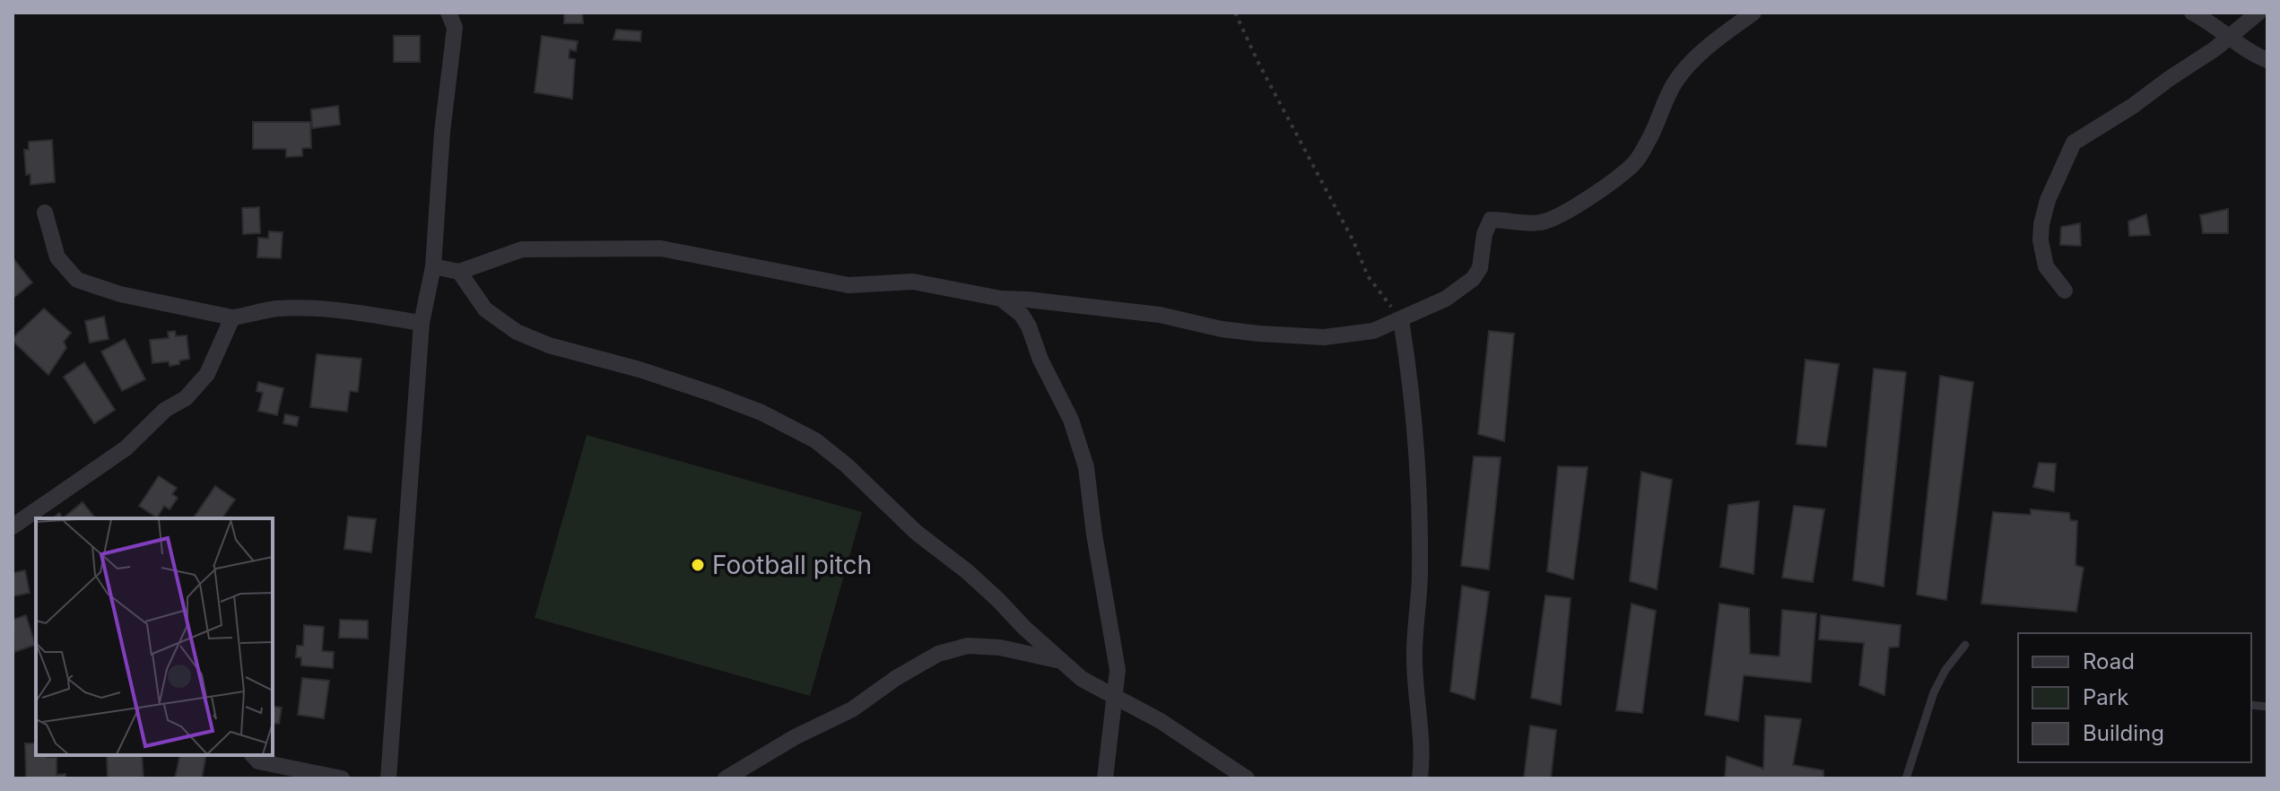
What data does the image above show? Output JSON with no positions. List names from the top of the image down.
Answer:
{
  "places": ["Football pitch"],
  "legend": ["Road", "Park", "Building"]
}
